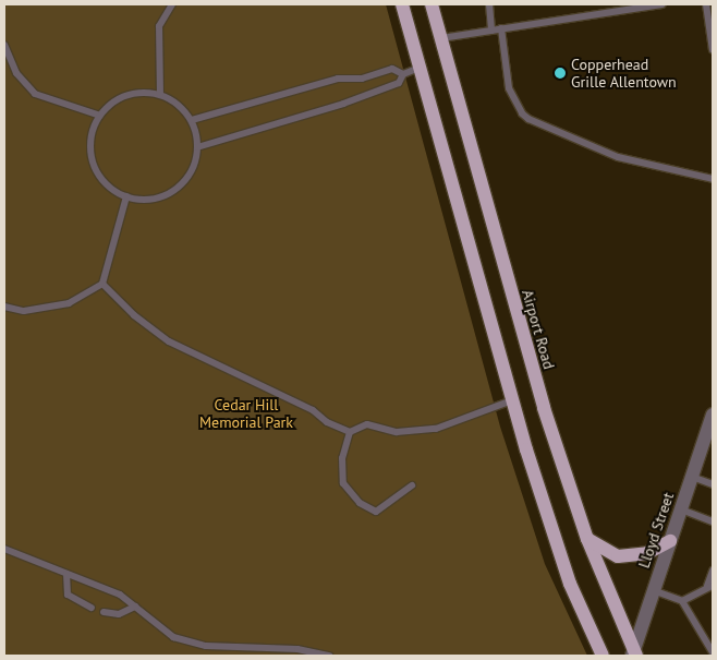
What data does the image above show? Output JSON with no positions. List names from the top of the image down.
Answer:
{
  "streets": {
    "main road": ["Airport Road"],
    "street": ["Lloyd Street"]
  },
  "crossings": [
    ["Airport Road", "Lloyd Street"]
  ],
  "parks": ["Cedar Hill Memorial Park"],
  "places": ["Copperhead Grille Allentown"]
}
